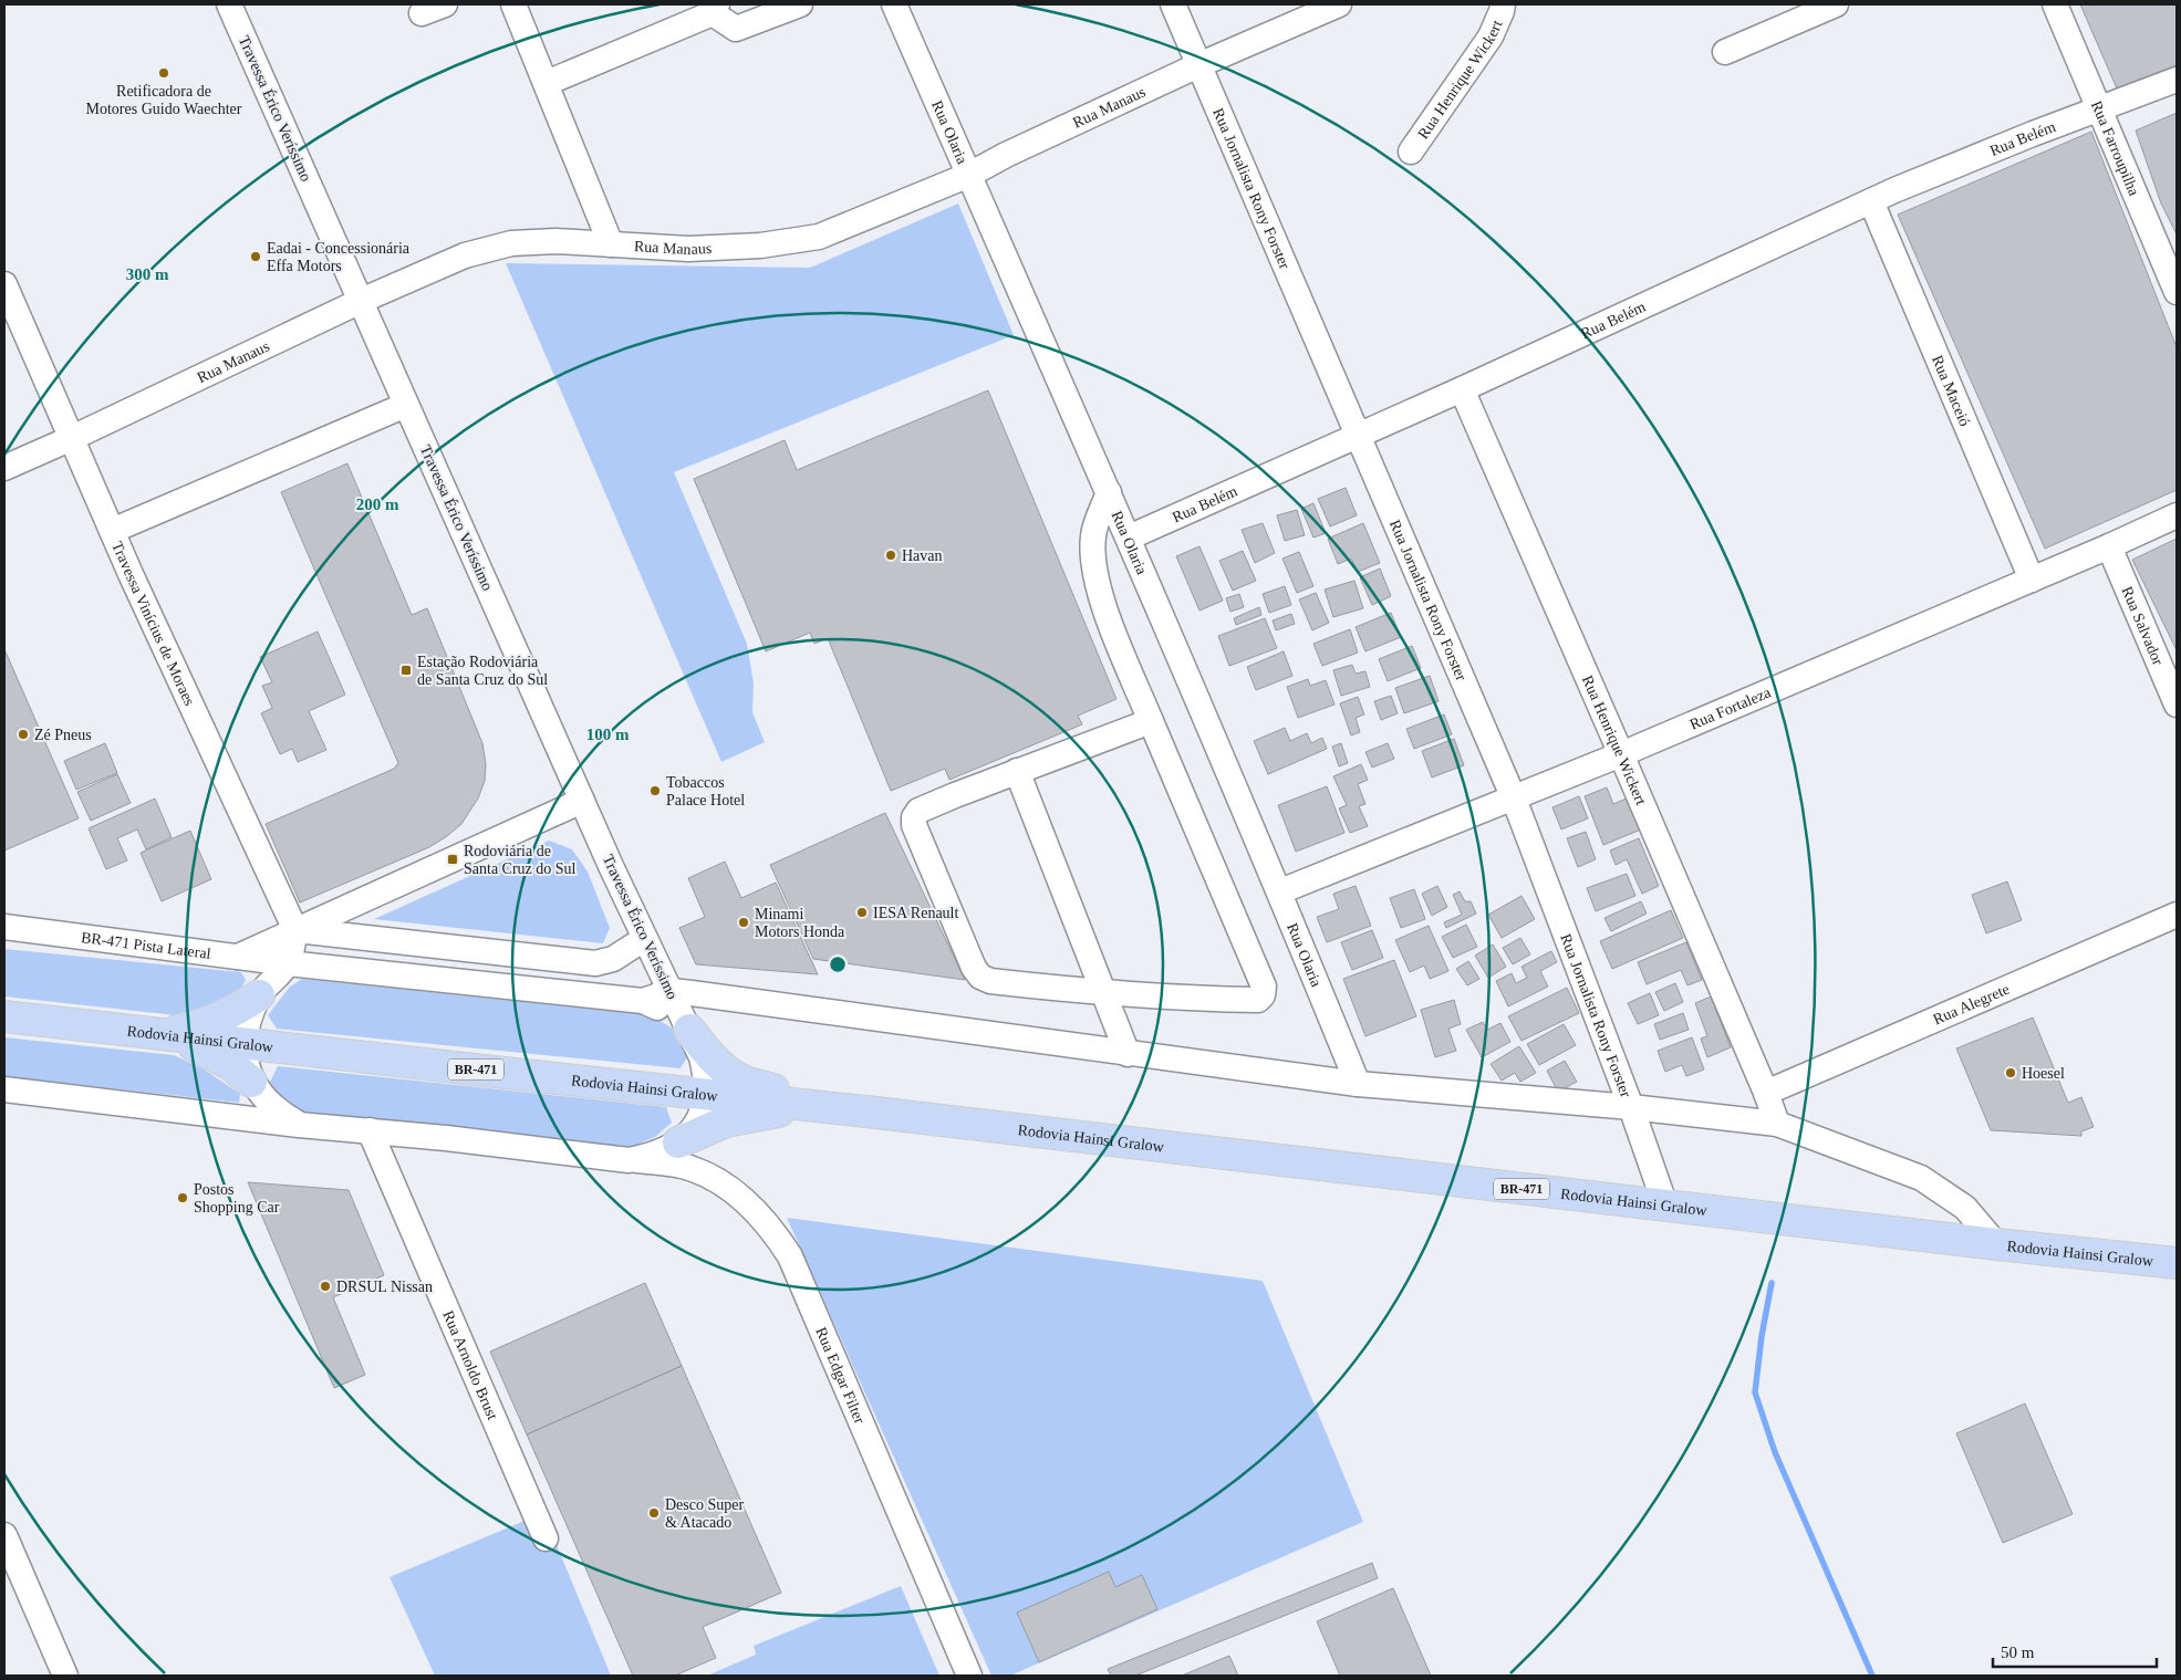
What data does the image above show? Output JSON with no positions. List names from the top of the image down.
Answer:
{
  "streets": {
    "main road": ["Rodovia Hainsi Gralow", "BR-471"],
    "street": [
      "Rua Henrique Wickert",
      "Rua Manaus",
      "Travessa Érico Veríssimo",
      "Rua Olaria",
      "Rua Belém",
      "Rua Farroupilha",
      "Rua Jornalista Rony Forster",
      "Rua Maceió",
      "Travessa Vinícius de Moraes",
      "Rua Salvador",
      "Rua Fortaleza",
      "BR-471 Pista Lateral",
      "Rua Alegrete",
      "Rua Arnoldo Brust",
      "Rua Edgar Filter"
    ]
  },
  "crossings": [
    ["Rua Henrique Wickert", "Rua Belém"],
    ["Rua Henrique Wickert", "Rua Fortaleza"],
    ["Rua Henrique Wickert", "Rua Alegrete"],
    ["Rua Manaus", "Travessa Érico Veríssimo"],
    ["Rua Manaus", "Rua Olaria"],
    ["Rua Manaus", "Rua Jornalista Rony Forster"],
    ["Rua Manaus", "Travessa Vinícius de Moraes"],
    ["Travessa Érico Veríssimo", "Rodovia Hainsi Gralow"],
    ["Rua Olaria", "Rua Belém"],
    ["Rua Olaria", "Rua Fortaleza"],
    ["Rua Belém", "Rua Farroupilha"],
    ["Rua Belém", "Rua Jornalista Rony Forster"],
    ["Rua Belém", "Rua Maceió"],
    ["Rua Jornalista Rony Forster", "Rua Fortaleza"],
    ["Rua Jornalista Rony Forster", "Rodovia Hainsi Gralow"],
    ["Rua Maceió", "Rua Fortaleza"],
    ["Rua Salvador", "Rua Fortaleza"],
    ["Rua Arnoldo Brust", "Rua Edgar Filter"]
  ],
  "places": {
    "other": [
      "Retificadora de Motores Guido Waechter",
      "Eadai - Concessionária Effa Motors",
      "Havan",
      "Zé Pneus",
      "Tobaccos Palace Hotel",
      "IESA Renault",
      "Minami Motors Honda",
      "Hoesel",
      "Postos Shopping Car",
      "DRSUL Nissan",
      "Desco Super & Atacado"
    ],
    "transit": ["Estação Rodoviária de Santa Cruz do Sul", "Rodoviária de Santa Cruz do Sul"]
  },
  "scale_bar": "50 m",
  "rings": ["300 m", "200 m", "100 m"]
}
